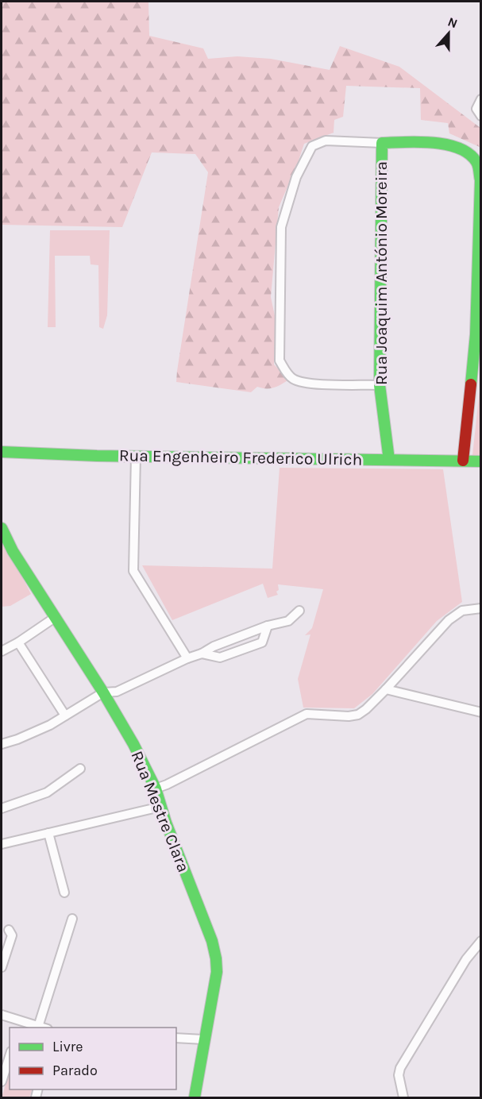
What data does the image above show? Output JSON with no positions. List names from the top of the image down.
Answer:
{
  "streets": {
    "street": ["Rua Joaquim António Moreira", "Rua Engenheiro Frederico Ulrich", "Rua Mestre Clara"]
  },
  "crossings": [
    ["Rua Joaquim António Moreira", "Rua Engenheiro Frederico Ulrich"]
  ],
  "legend": ["Livre", "Parado"],
  "north": "top"
}
